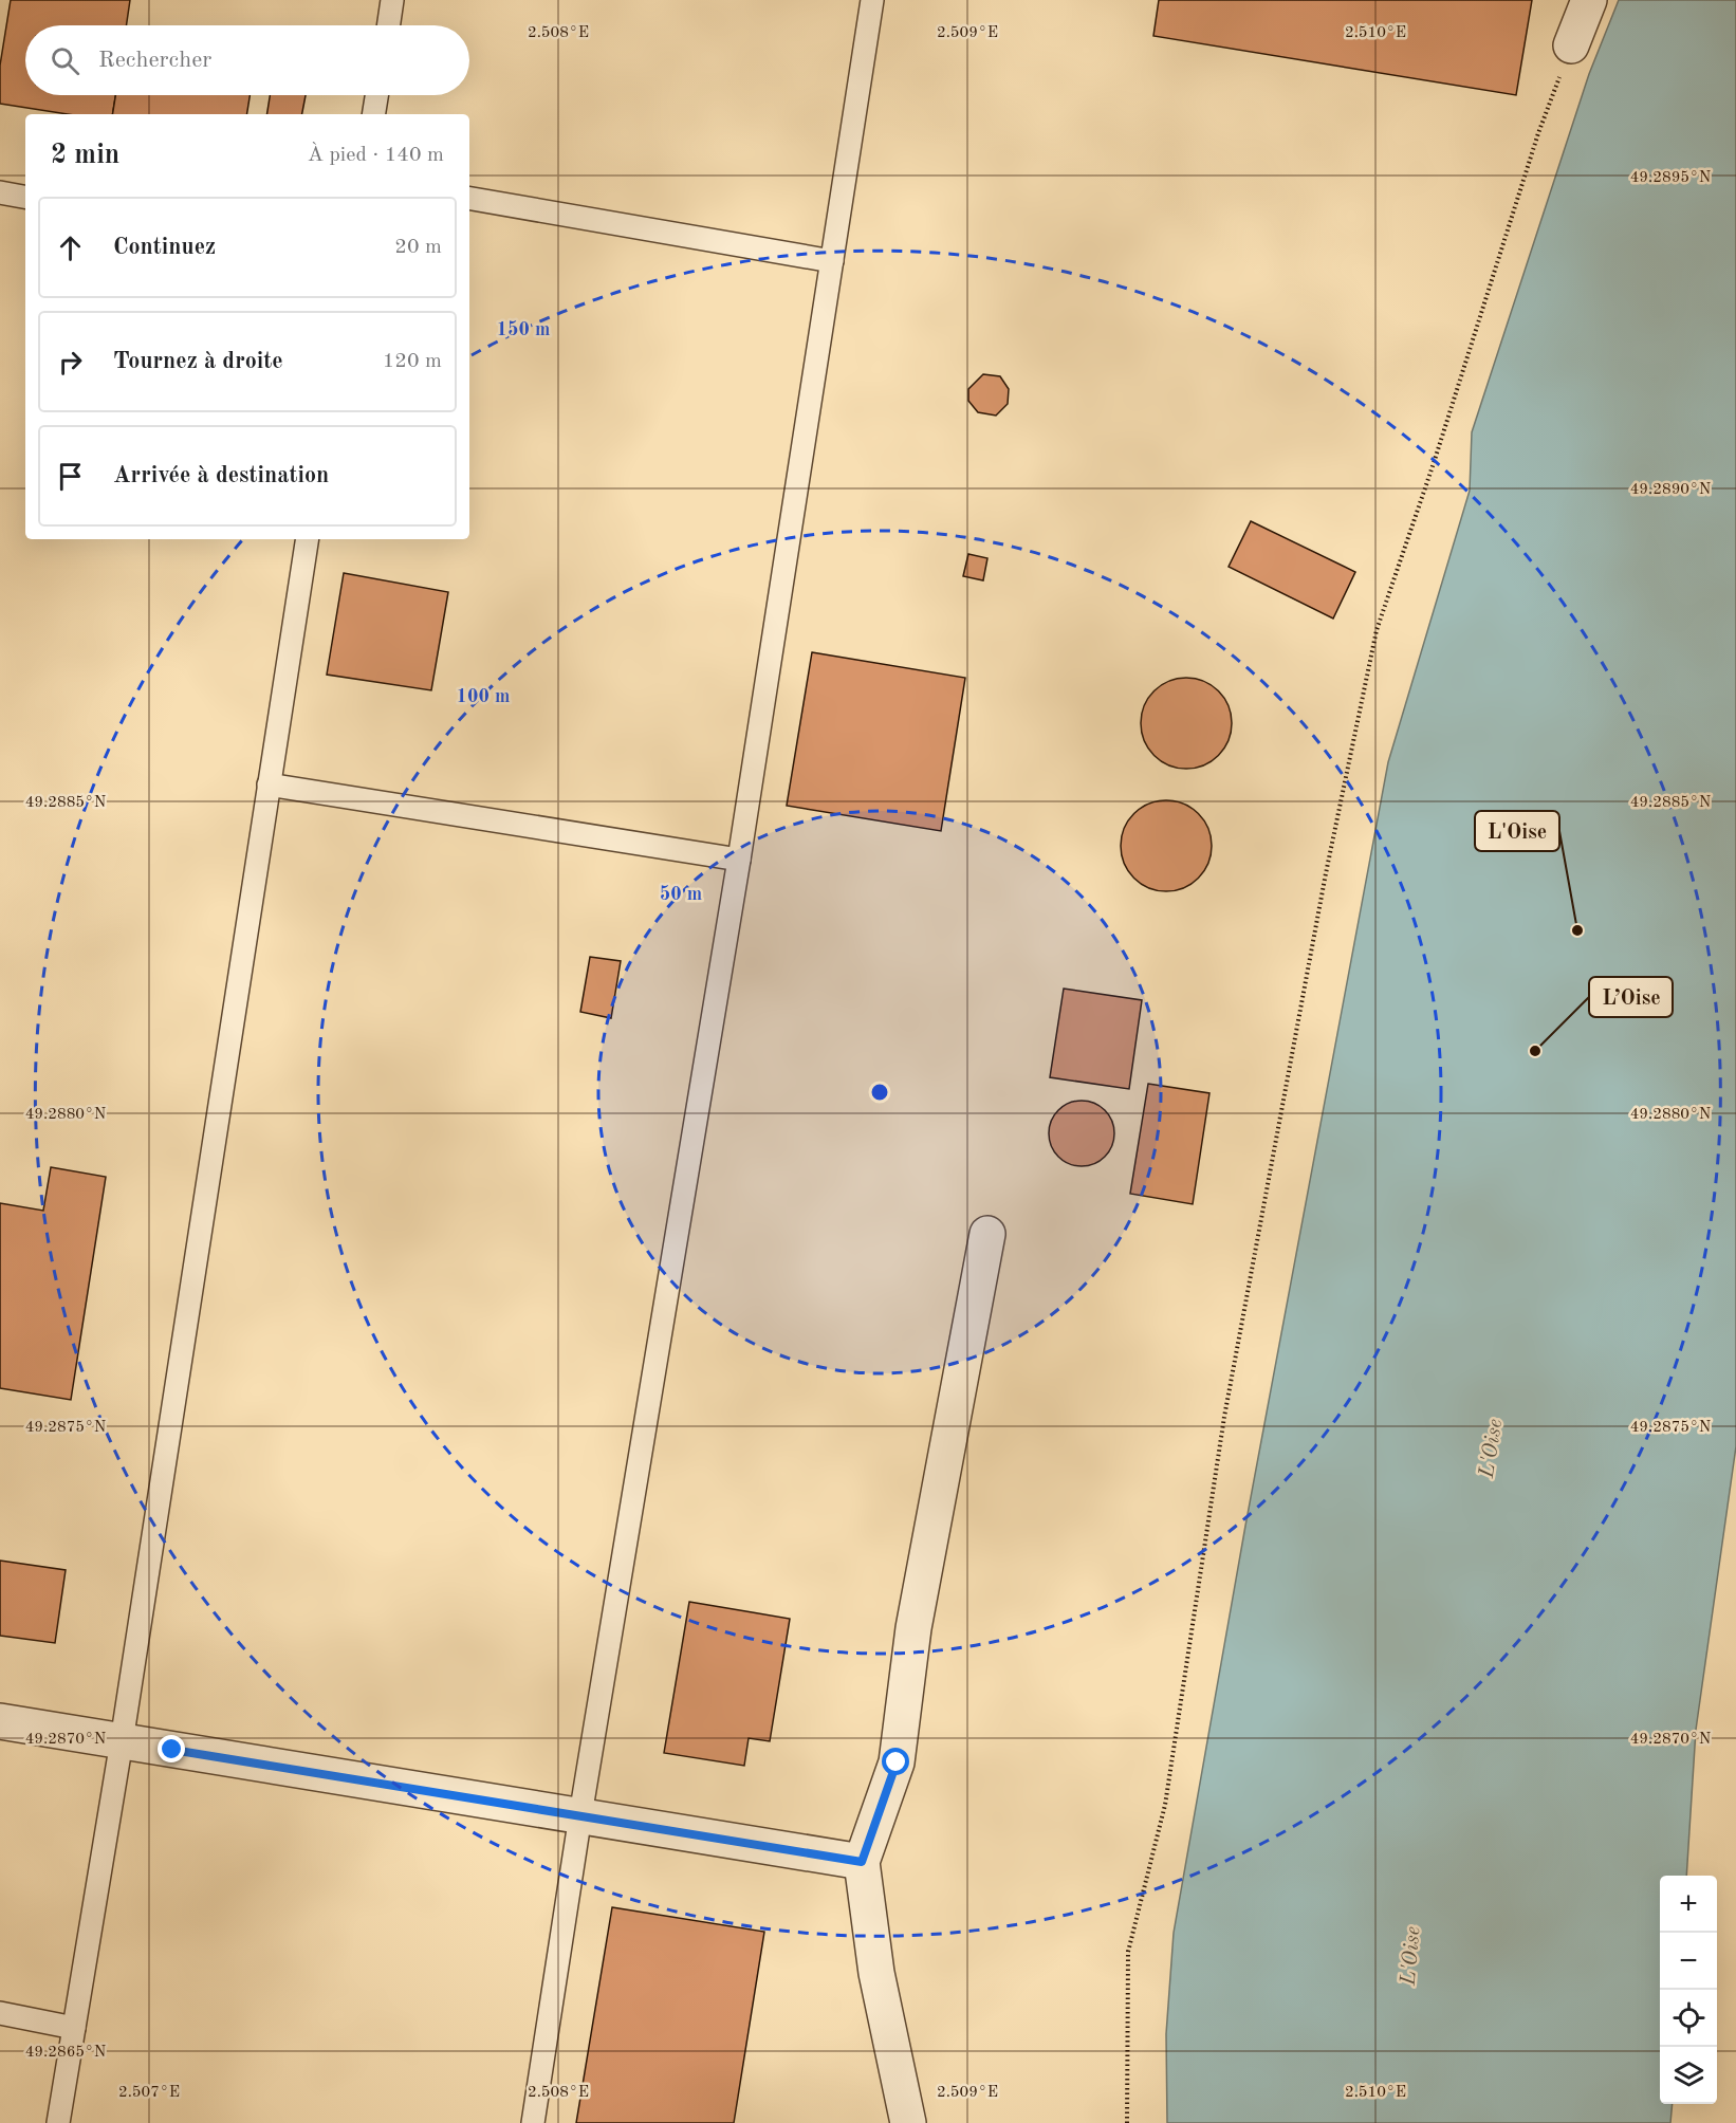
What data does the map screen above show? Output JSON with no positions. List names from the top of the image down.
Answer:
{
  "water": ["L'Oise"],
  "places": ["L'Oise", "L’Oise"],
  "page": {
    "search": "Rechercher",
    "heading": ["2 min", "À pied · 140 m"],
    "list": [
      ["Continuez", "20 m"],
      ["Tournez à droite", "120 m"],
      "Arrivée à destination"
    ],
    "map_buttons": ["+", "−"]
  },
  "coordinates": [
    "2.508°E",
    "2.509°E",
    "2.510°E",
    "49.2895°N",
    "49.2890°N",
    "49.2885°N",
    "49.2880°N",
    "49.2875°N",
    "49.2870°N",
    "49.2865°N",
    "2.507°E"
  ],
  "rings": ["150 m", "100 m", "50 m"]
}
